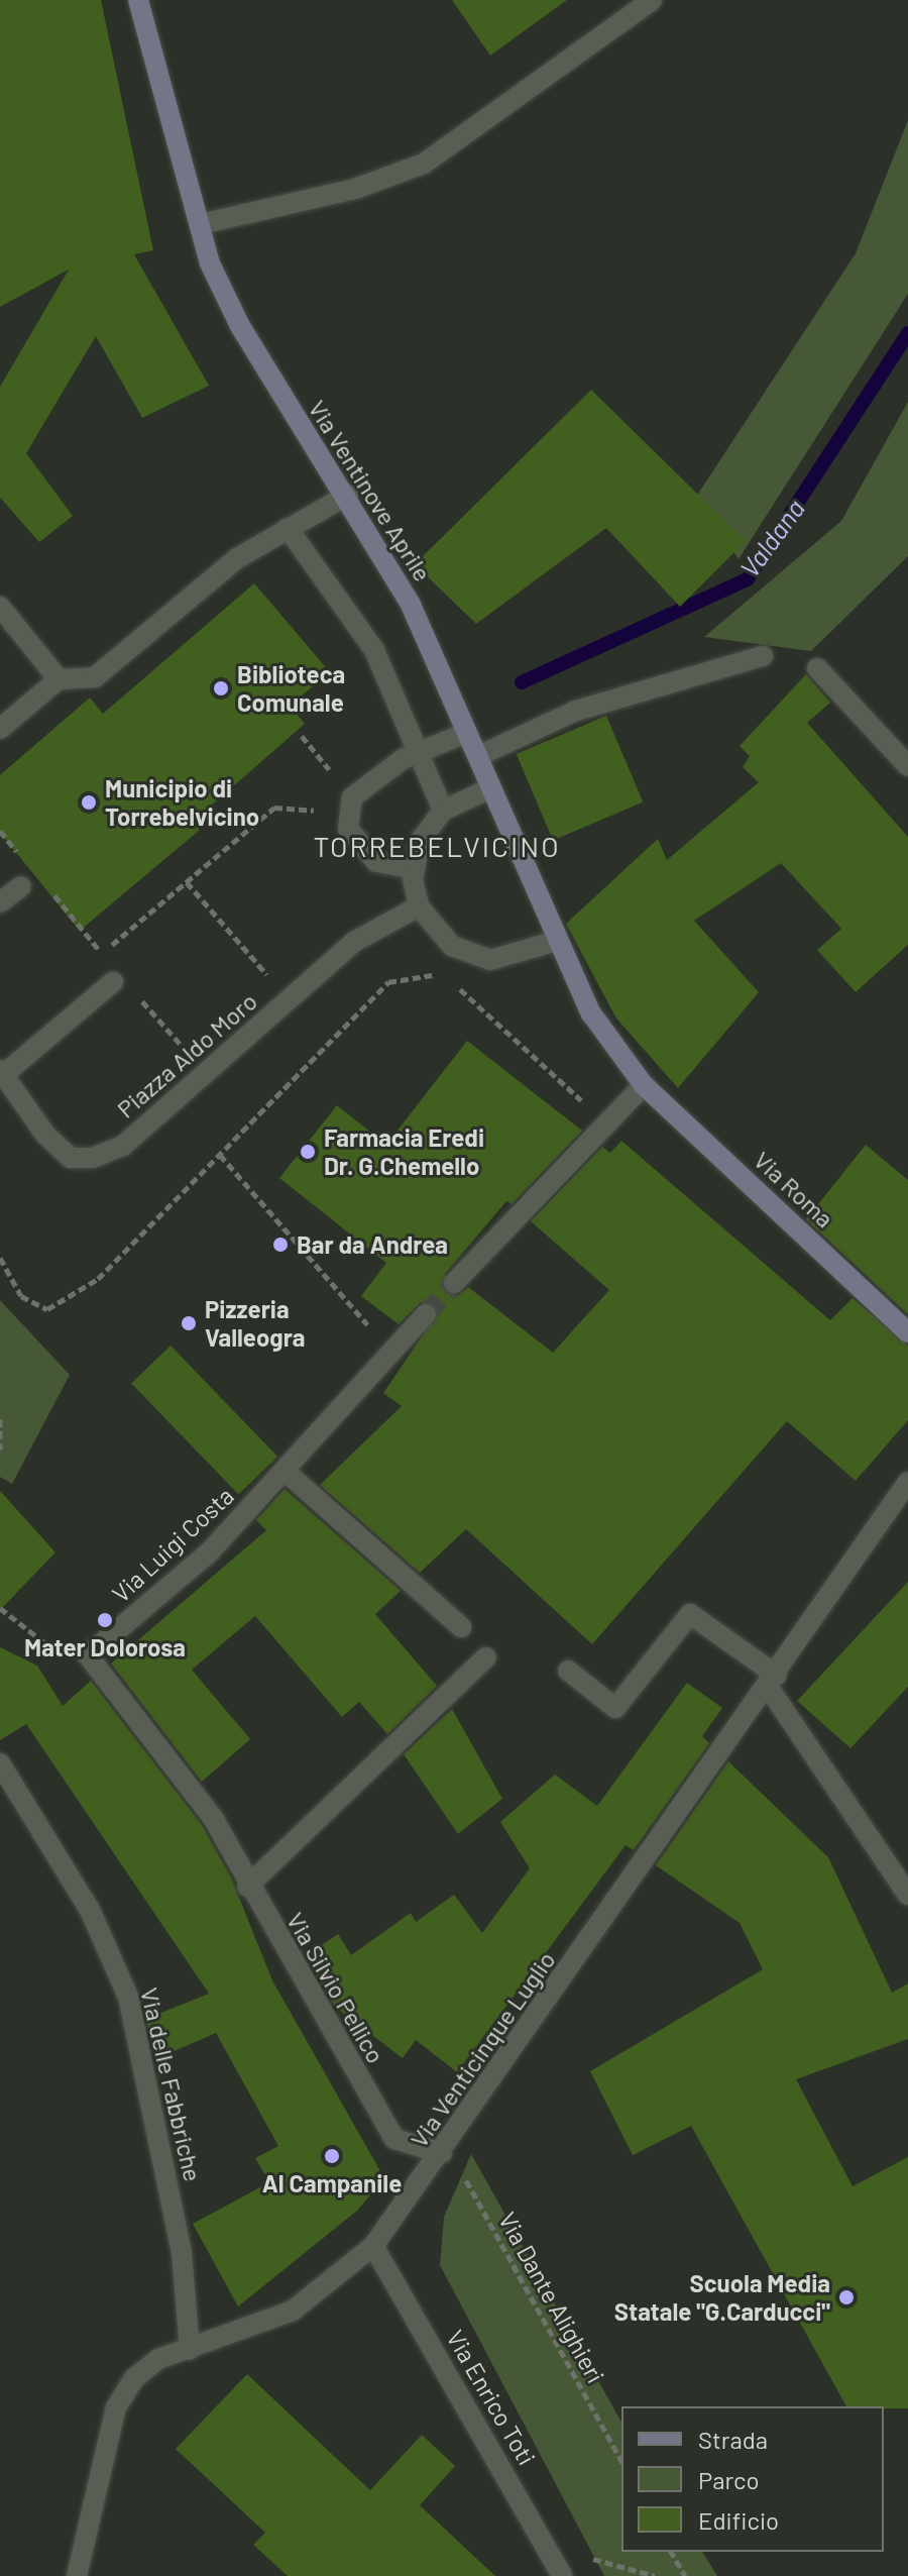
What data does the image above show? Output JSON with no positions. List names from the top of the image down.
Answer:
{
  "streets": {
    "main road": ["Via Ventinove Aprile", "Via Roma"],
    "street": [
      "Piazza Aldo Moro",
      "Via Luigi Costa",
      "Via Silvio Pellico",
      "Via Venticinque Luglio",
      "Via delle Fabbriche",
      "Via Enrico Toti"
    ],
    "path": ["Via Dante Alighieri"]
  },
  "crossings": [
    ["Via Ventinove Aprile", "Via Roma"],
    ["Via Luigi Costa", "Via Silvio Pellico"],
    ["Via Silvio Pellico", "Via Venticinque Luglio"],
    ["Via Silvio Pellico", "Via Dante Alighieri"],
    ["Via Venticinque Luglio", "Via delle Fabbriche"],
    ["Via Venticinque Luglio", "Via Dante Alighieri"],
    ["Via Venticinque Luglio", "Via Enrico Toti"]
  ],
  "districts": ["TORREBELVICINO"],
  "water": ["Valdana"],
  "places": [
    "Biblioteca Comunale",
    "Municipio di Torrebelvicino",
    "Farmacia Eredi Dr. G.Chemello",
    "Bar da Andrea",
    "Pizzeria Valleogra",
    "Mater Dolorosa",
    "Al Campanile",
    "Scuola Media Statale \"G.Carducci\""
  ],
  "legend": ["Strada", "Parco", "Edificio"]
}
